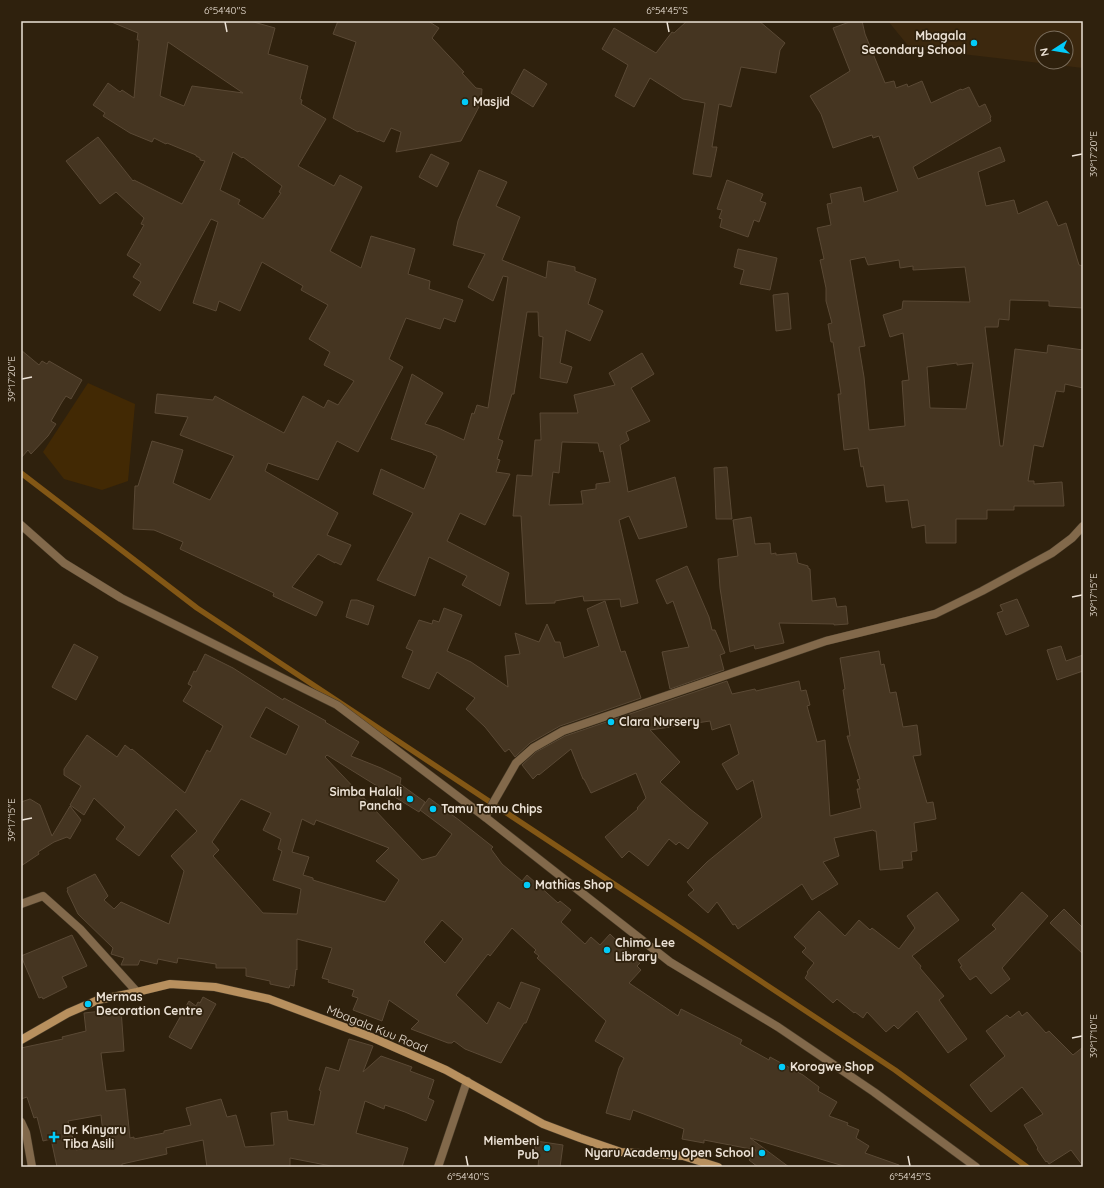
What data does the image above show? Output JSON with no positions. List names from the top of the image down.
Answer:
{
  "streets": {
    "street": ["Mbagala Kuu Road"]
  },
  "places": {
    "other": [
      "Mbagala Secondary School",
      "Masjid",
      "Clara Nursery",
      "Simba Halali Pancha",
      "Tamu Tamu Chips",
      "Mathias Shop",
      "Chimo Lee Library",
      "Mermas Decoration Centre",
      "Korogwe Shop",
      "Miembeni Pub",
      "Nyaru Academy Open School"
    ],
    "health": ["Dr. Kinyaru Tiba Asili"]
  },
  "north": "left",
  "coordinates": [
    "6°54'40\"S",
    "6°54'45\"S",
    "39°17'20\"E",
    "39°17'15\"E",
    "39°17'10\"E"
  ]
}
